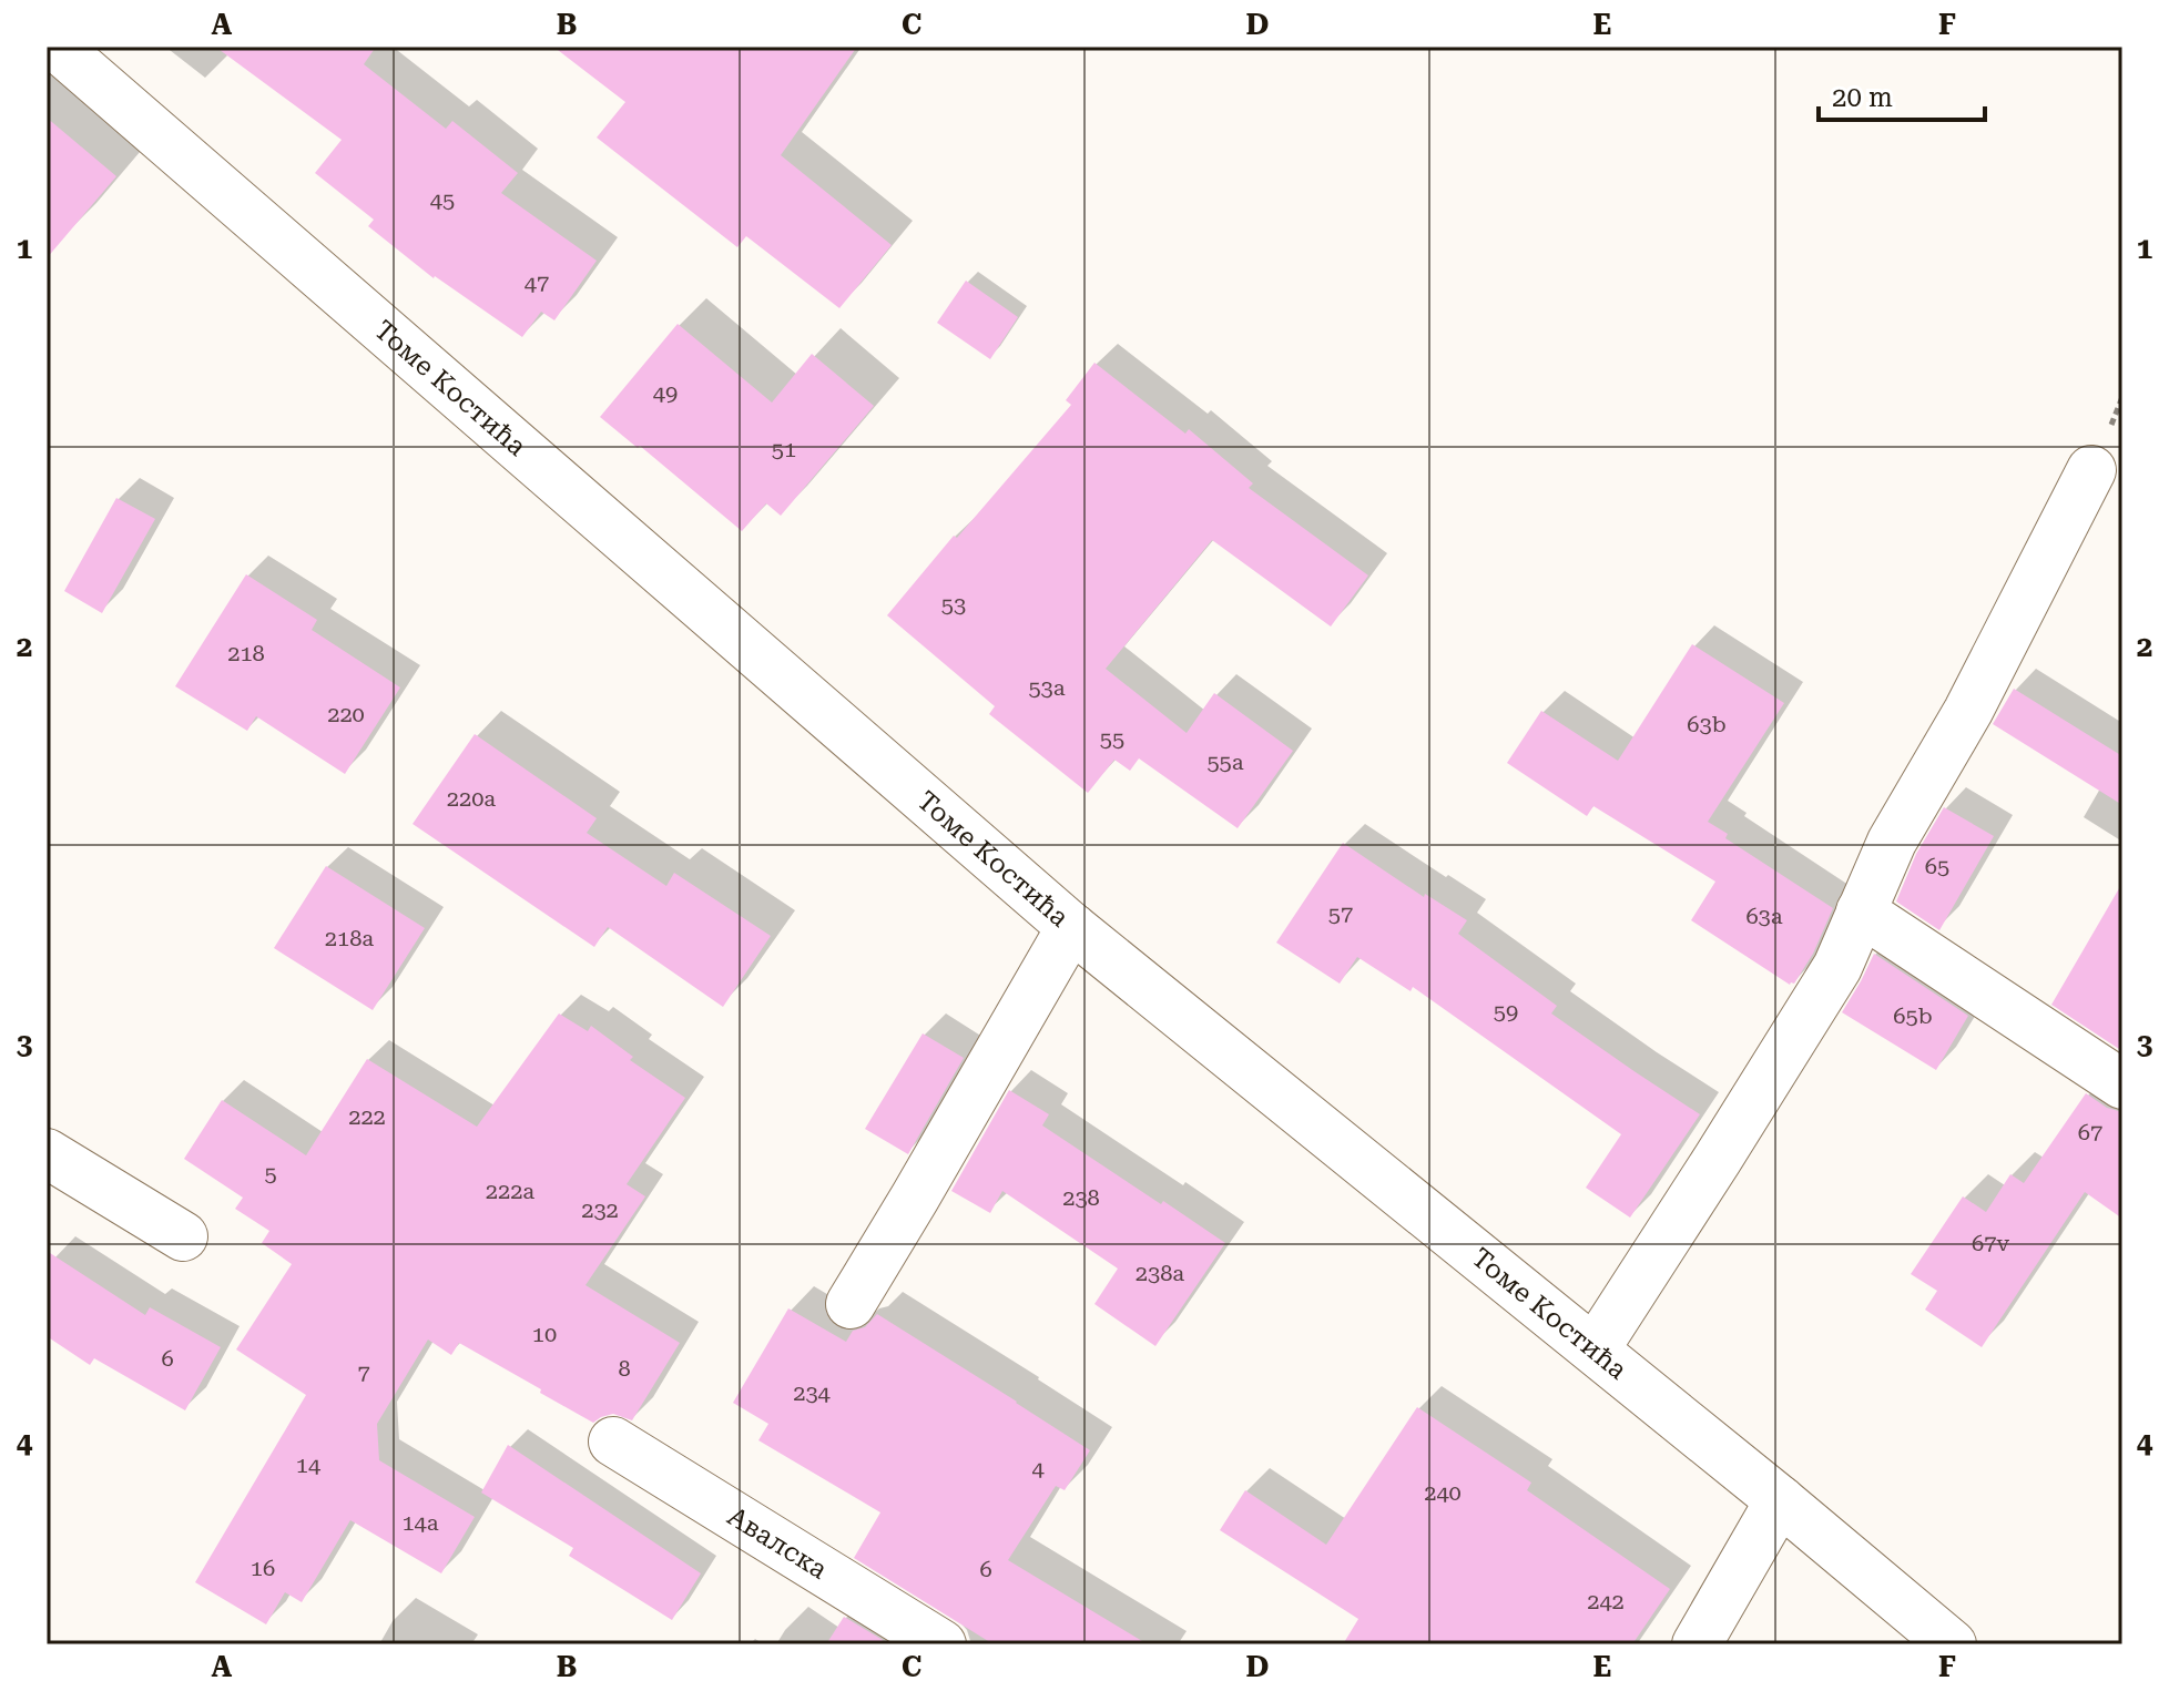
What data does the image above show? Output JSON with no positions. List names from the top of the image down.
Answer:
{
  "streets": {
    "street": ["Томе Костића", "Авалска"]
  },
  "house_numbers": [
    "45",
    "47",
    "49",
    "51",
    "53",
    "218",
    "53a",
    "220",
    "63b",
    "55",
    "55a",
    "220a",
    "65",
    "57",
    "63a",
    "218a",
    "59",
    "65b",
    "222",
    "67",
    "5",
    "222a",
    "238",
    "232",
    "67v",
    "238a",
    "10",
    "6",
    "8",
    "7",
    "234",
    "14",
    "4",
    "240",
    "14a",
    "16",
    "6",
    "242"
  ],
  "scale_bar": "20 m",
  "grid": {
    "columns": [
      "A",
      "B",
      "C",
      "D",
      "E",
      "F"
    ],
    "rows": [
      "1",
      "2",
      "3",
      "4"
    ]
  }
}
